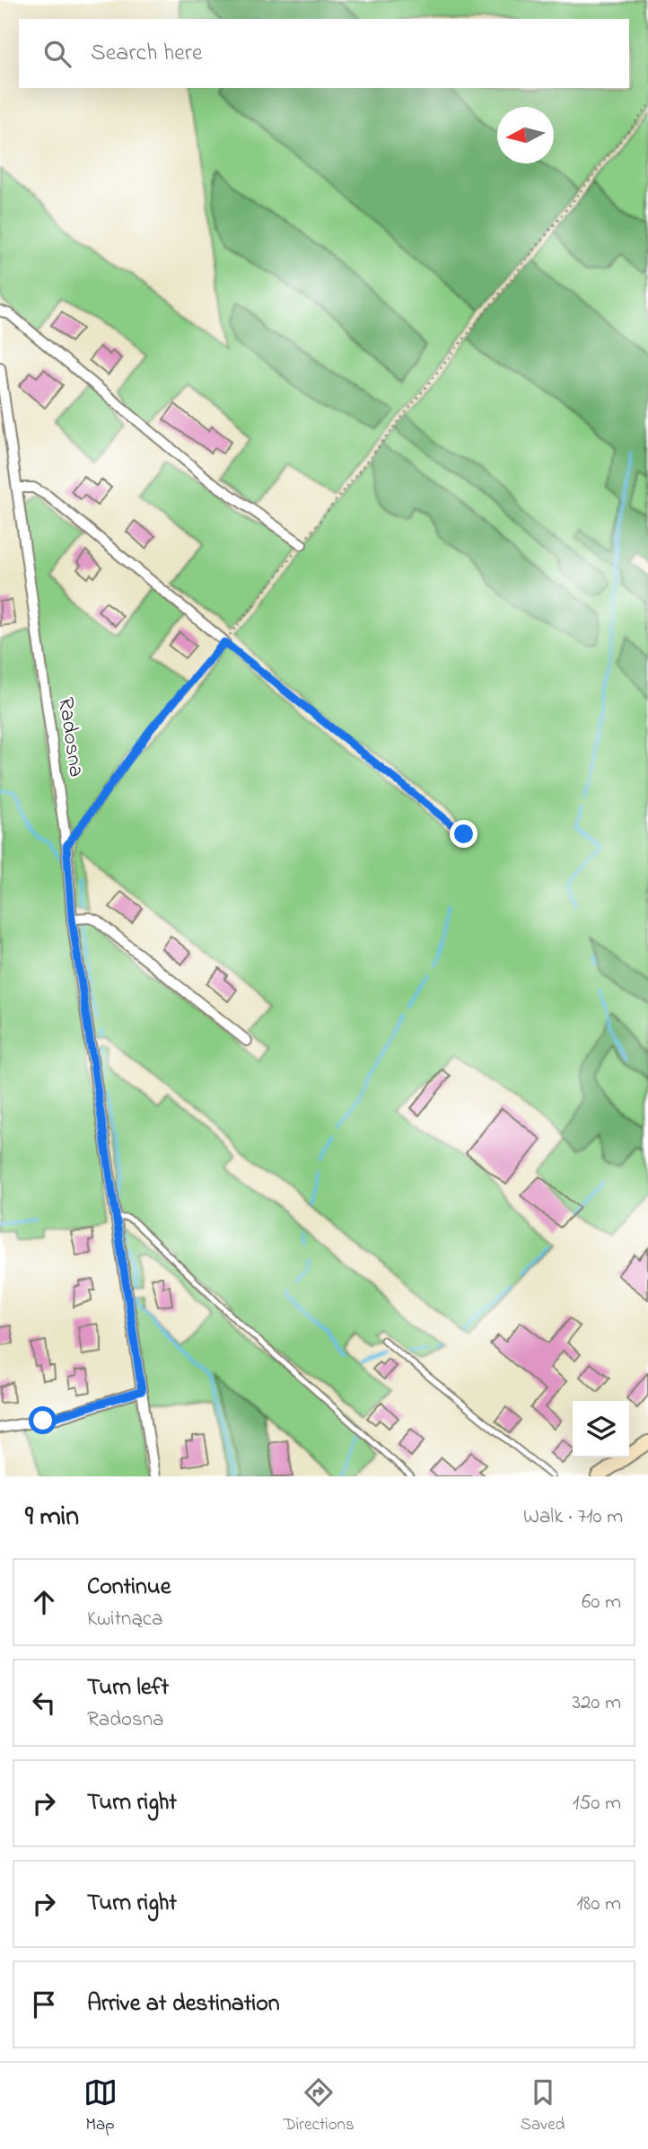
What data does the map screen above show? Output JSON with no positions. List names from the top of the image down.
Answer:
{
  "streets": {
    "street": ["Radosna"]
  },
  "north": "left",
  "page": {
    "search": "Search here",
    "heading": ["9 min", "Walk · 710 m"],
    "list": [
      ["Continue", "Kwitnąca", "60 m"],
      ["Turn left", "Radosna", "320 m"],
      ["Turn right", "150 m"],
      ["Turn right", "180 m"],
      "Arrive at destination"
    ],
    "nav": ["Map", "Directions", "Saved"]
  }
}
